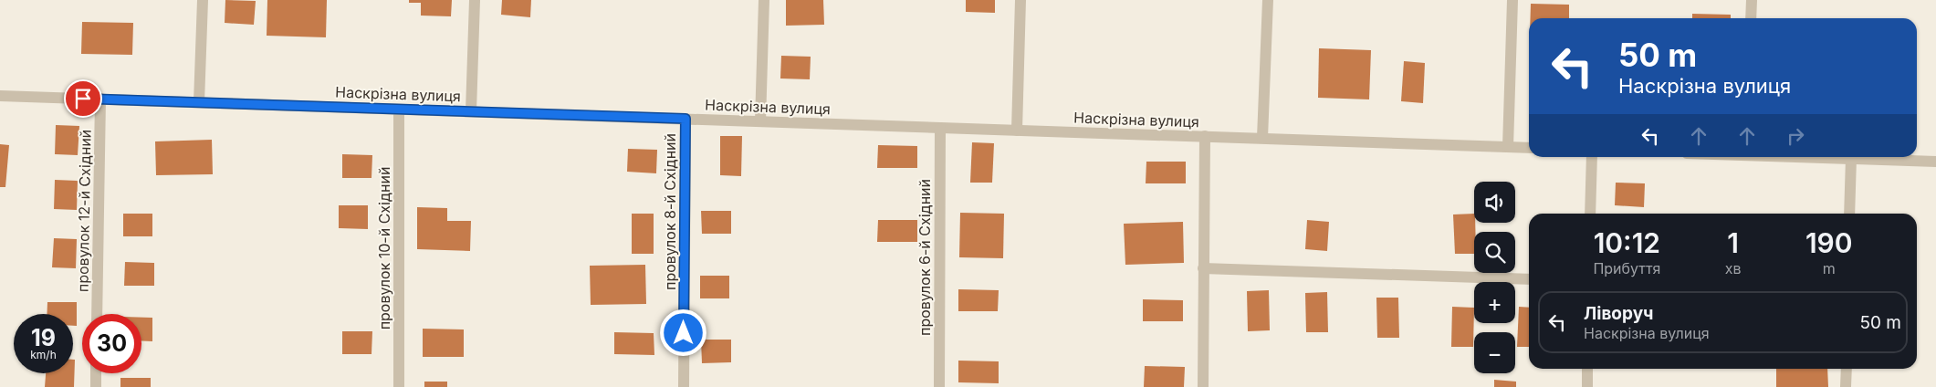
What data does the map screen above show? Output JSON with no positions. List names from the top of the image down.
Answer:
{
  "streets": {
    "street": [
      "Наскрізна вулиця",
      "провулок 12-й Східний",
      "провулок 8-й Східний",
      "провулок 10-й Східний",
      "провулок 6-й Східний"
    ]
  },
  "crossings": [
    ["Наскрізна вулиця", "провулок 12-й Східний"],
    ["Наскрізна вулиця", "провулок 8-й Східний"],
    ["Наскрізна вулиця", "провулок 10-й Східний"],
    ["Наскрізна вулиця", "провулок 6-й Східний"]
  ],
  "page": {
    "turn": ["50 m", "Наскрізна вулиця"],
    "map_buttons": ["+", "−"],
    "eta": [
      "10:12",
      "Прибуття",
      "1",
      "хв",
      "190",
      "m"
    ],
    "list": [
      {
        "name": "Ліворуч",
        "note": "Наскрізна вулиця",
        "value": "50 m"
      }
    ],
    "speed": "19 km/h",
    "limit": "30"
  }
}
